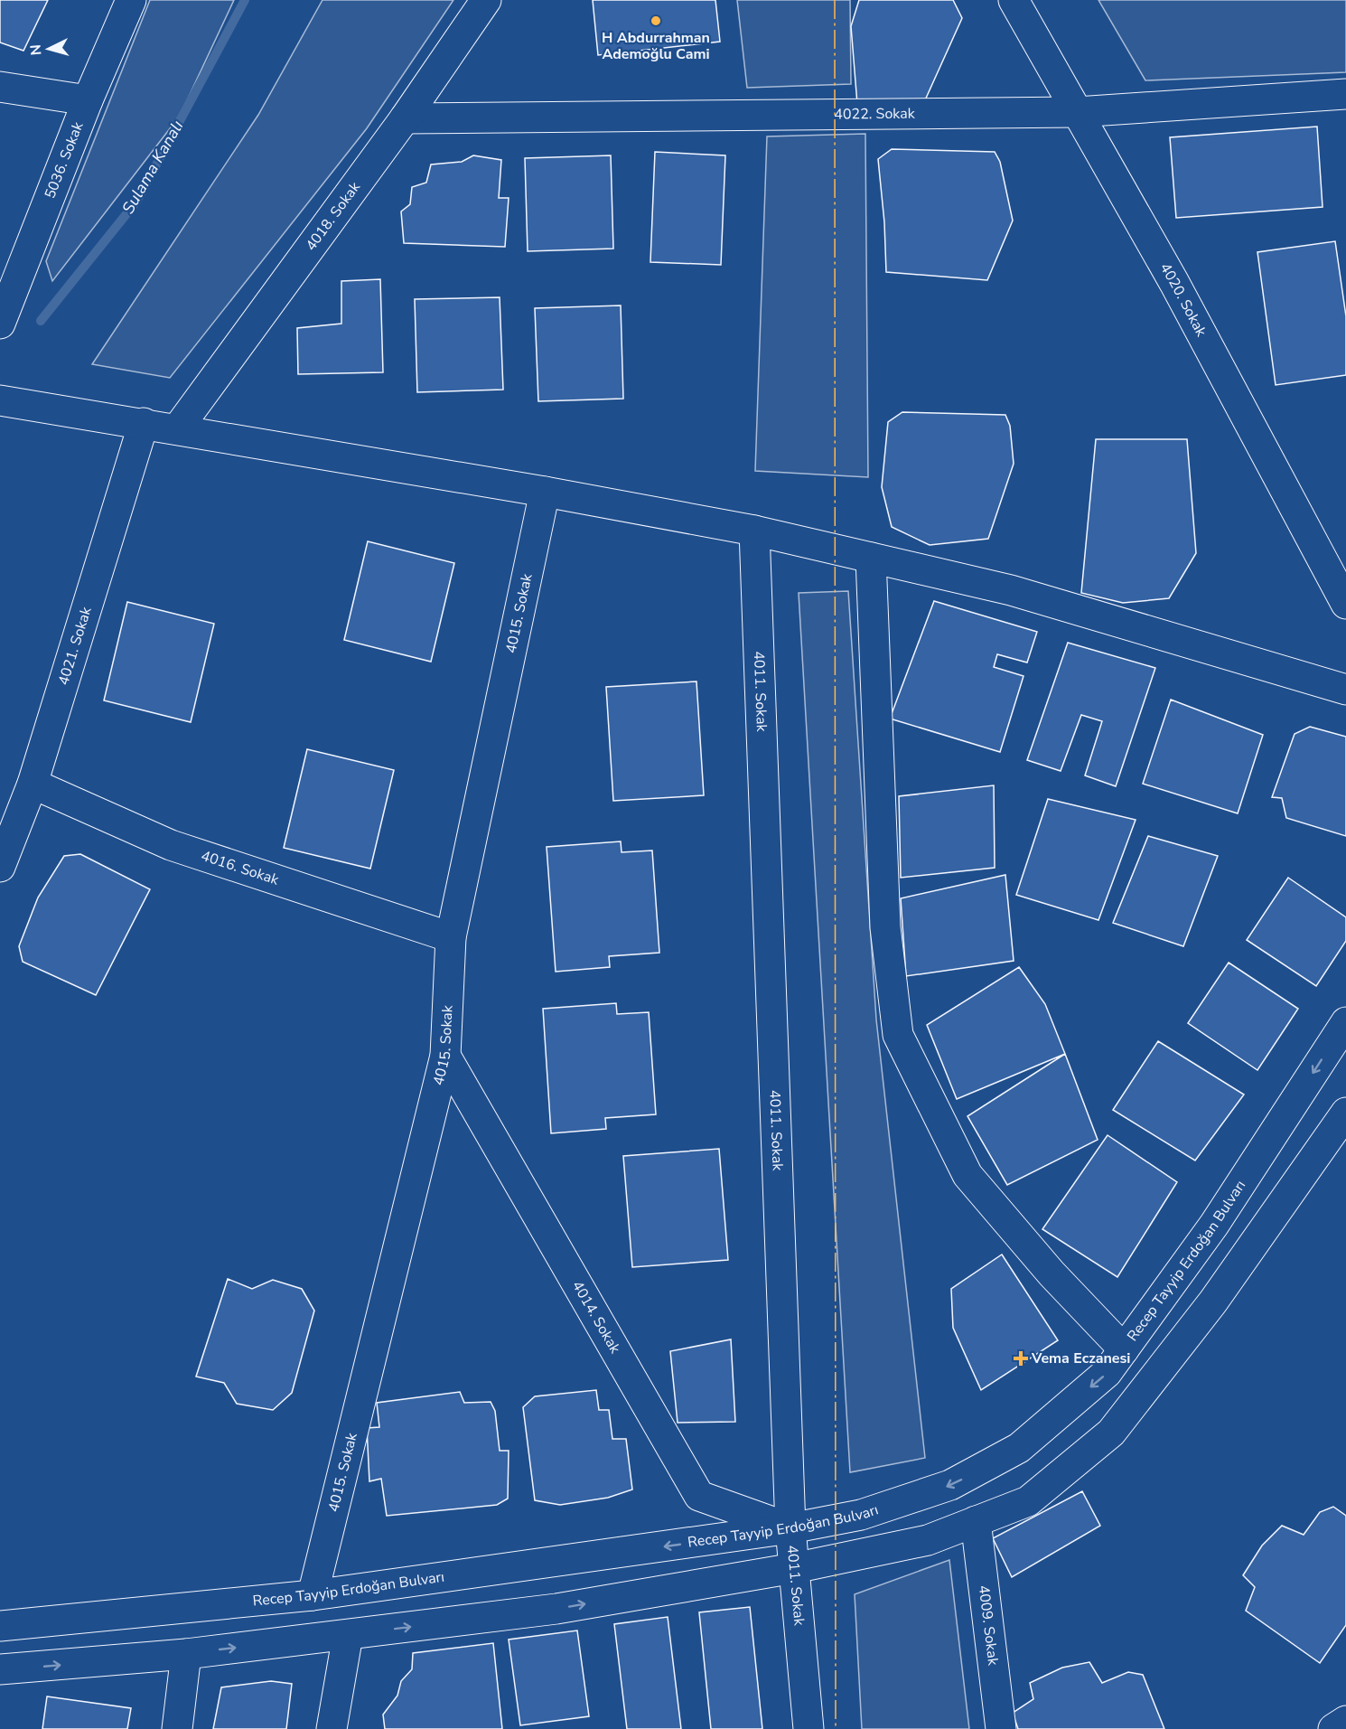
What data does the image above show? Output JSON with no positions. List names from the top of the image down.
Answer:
{
  "streets": {
    "street": [
      "4022. Sokak",
      "5036. Sokak",
      "4018. Sokak",
      "4020. Sokak",
      "4015. Sokak",
      "4021. Sokak",
      "4011. Sokak",
      "4016. Sokak",
      "Recep Tayyip Erdoğan Bulvarı",
      "4014. Sokak",
      "4009. Sokak"
    ]
  },
  "crossings": [
    ["4022. Sokak", "4018. Sokak"],
    ["4022. Sokak", "4020. Sokak"],
    ["4015. Sokak", "4016. Sokak"],
    ["4015. Sokak", "Recep Tayyip Erdoğan Bulvarı"],
    ["4015. Sokak", "4014. Sokak"],
    ["4021. Sokak", "4016. Sokak"],
    ["4011. Sokak", "Recep Tayyip Erdoğan Bulvarı"],
    ["4011. Sokak", "4014. Sokak"],
    ["Recep Tayyip Erdoğan Bulvarı", "4014. Sokak"]
  ],
  "water": ["Sulama Kanalı"],
  "places": {
    "other": ["H Abdurrahman Ademoğlu Cami"],
    "health": ["Vema Eczanesi"]
  },
  "north": "left"
}
